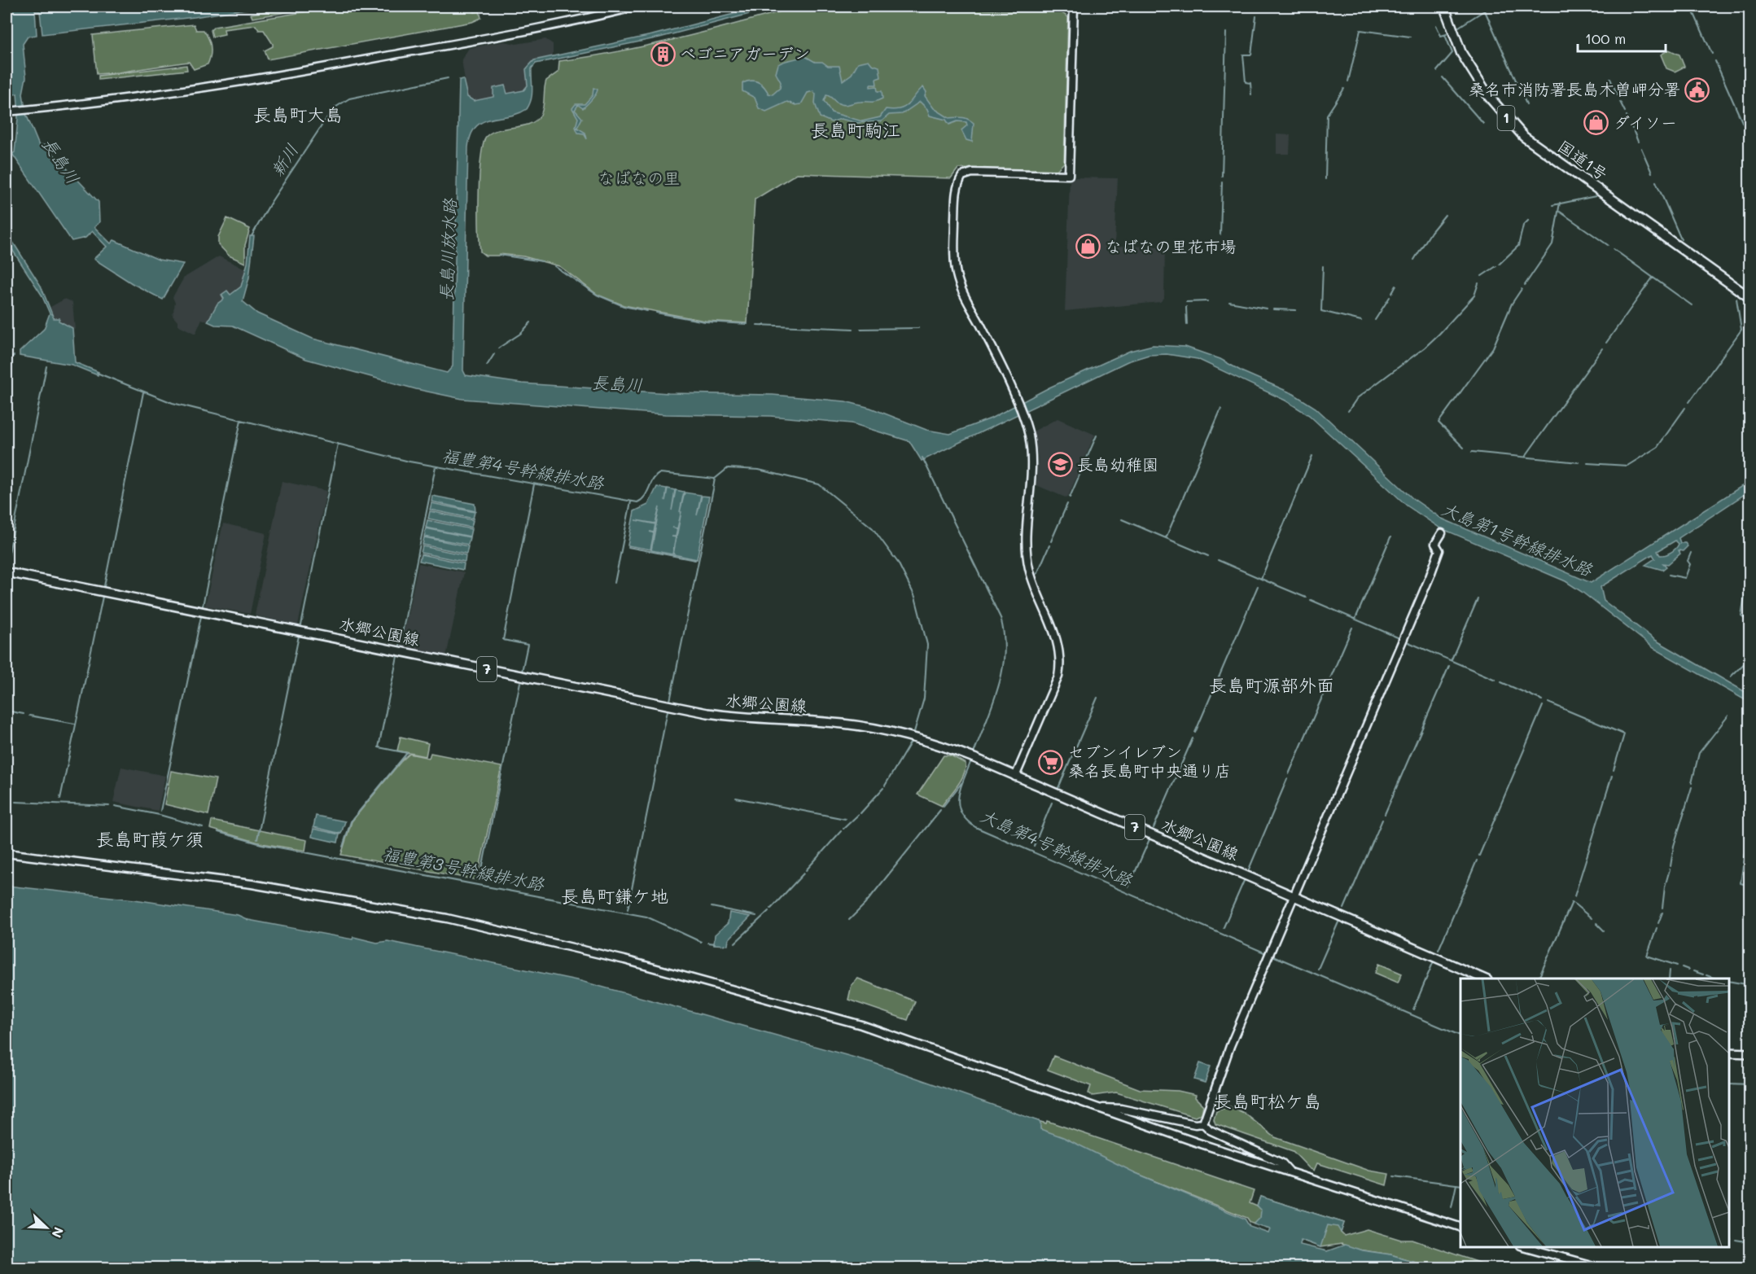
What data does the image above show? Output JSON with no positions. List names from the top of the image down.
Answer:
{
  "streets": {
    "highway": ["1", "国道1号"],
    "main road": ["水郷公園線", "7"]
  },
  "districts": [
    "長島町大島",
    "長島町駒江",
    "長島町源部外面",
    "長島町葭ケ須",
    "長島町鎌ケ地",
    "長島町松ケ島"
  ],
  "water": [
    "新川",
    "長島川",
    "長島川放水路",
    "福豊第4号幹線排水路",
    "大島第1号幹線排水路",
    "大島第4号幹線排水路",
    "福豊第3号幹線排水路"
  ],
  "parks": ["なばなの里"],
  "places": {
    "building": ["ベゴニアガーデン"],
    "public building": ["桑名市消防署長島木曽岬分署"],
    "shop": ["ダイソー", "なばなの里花市場"],
    "school or university": ["長島幼稚園"],
    "supermarket": ["セブンイレブン 桑名長島町中央通り店"]
  },
  "scale_bar": "100 m",
  "north": "bottom right"
}
